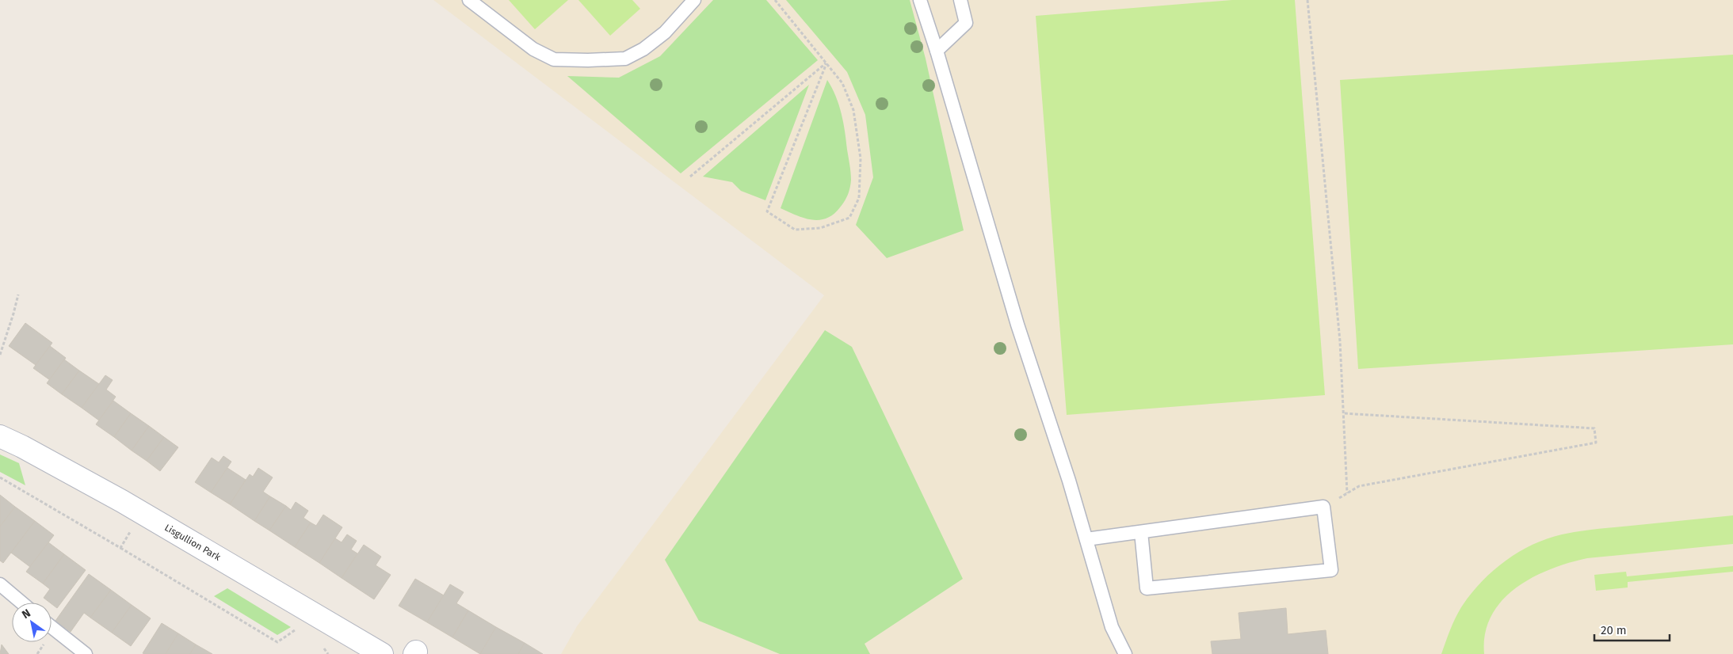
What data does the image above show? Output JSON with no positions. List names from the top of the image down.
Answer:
{
  "streets": {
    "street": ["Lisgullion Park"]
  },
  "scale_bar": "20 m",
  "north": "top left"
}
